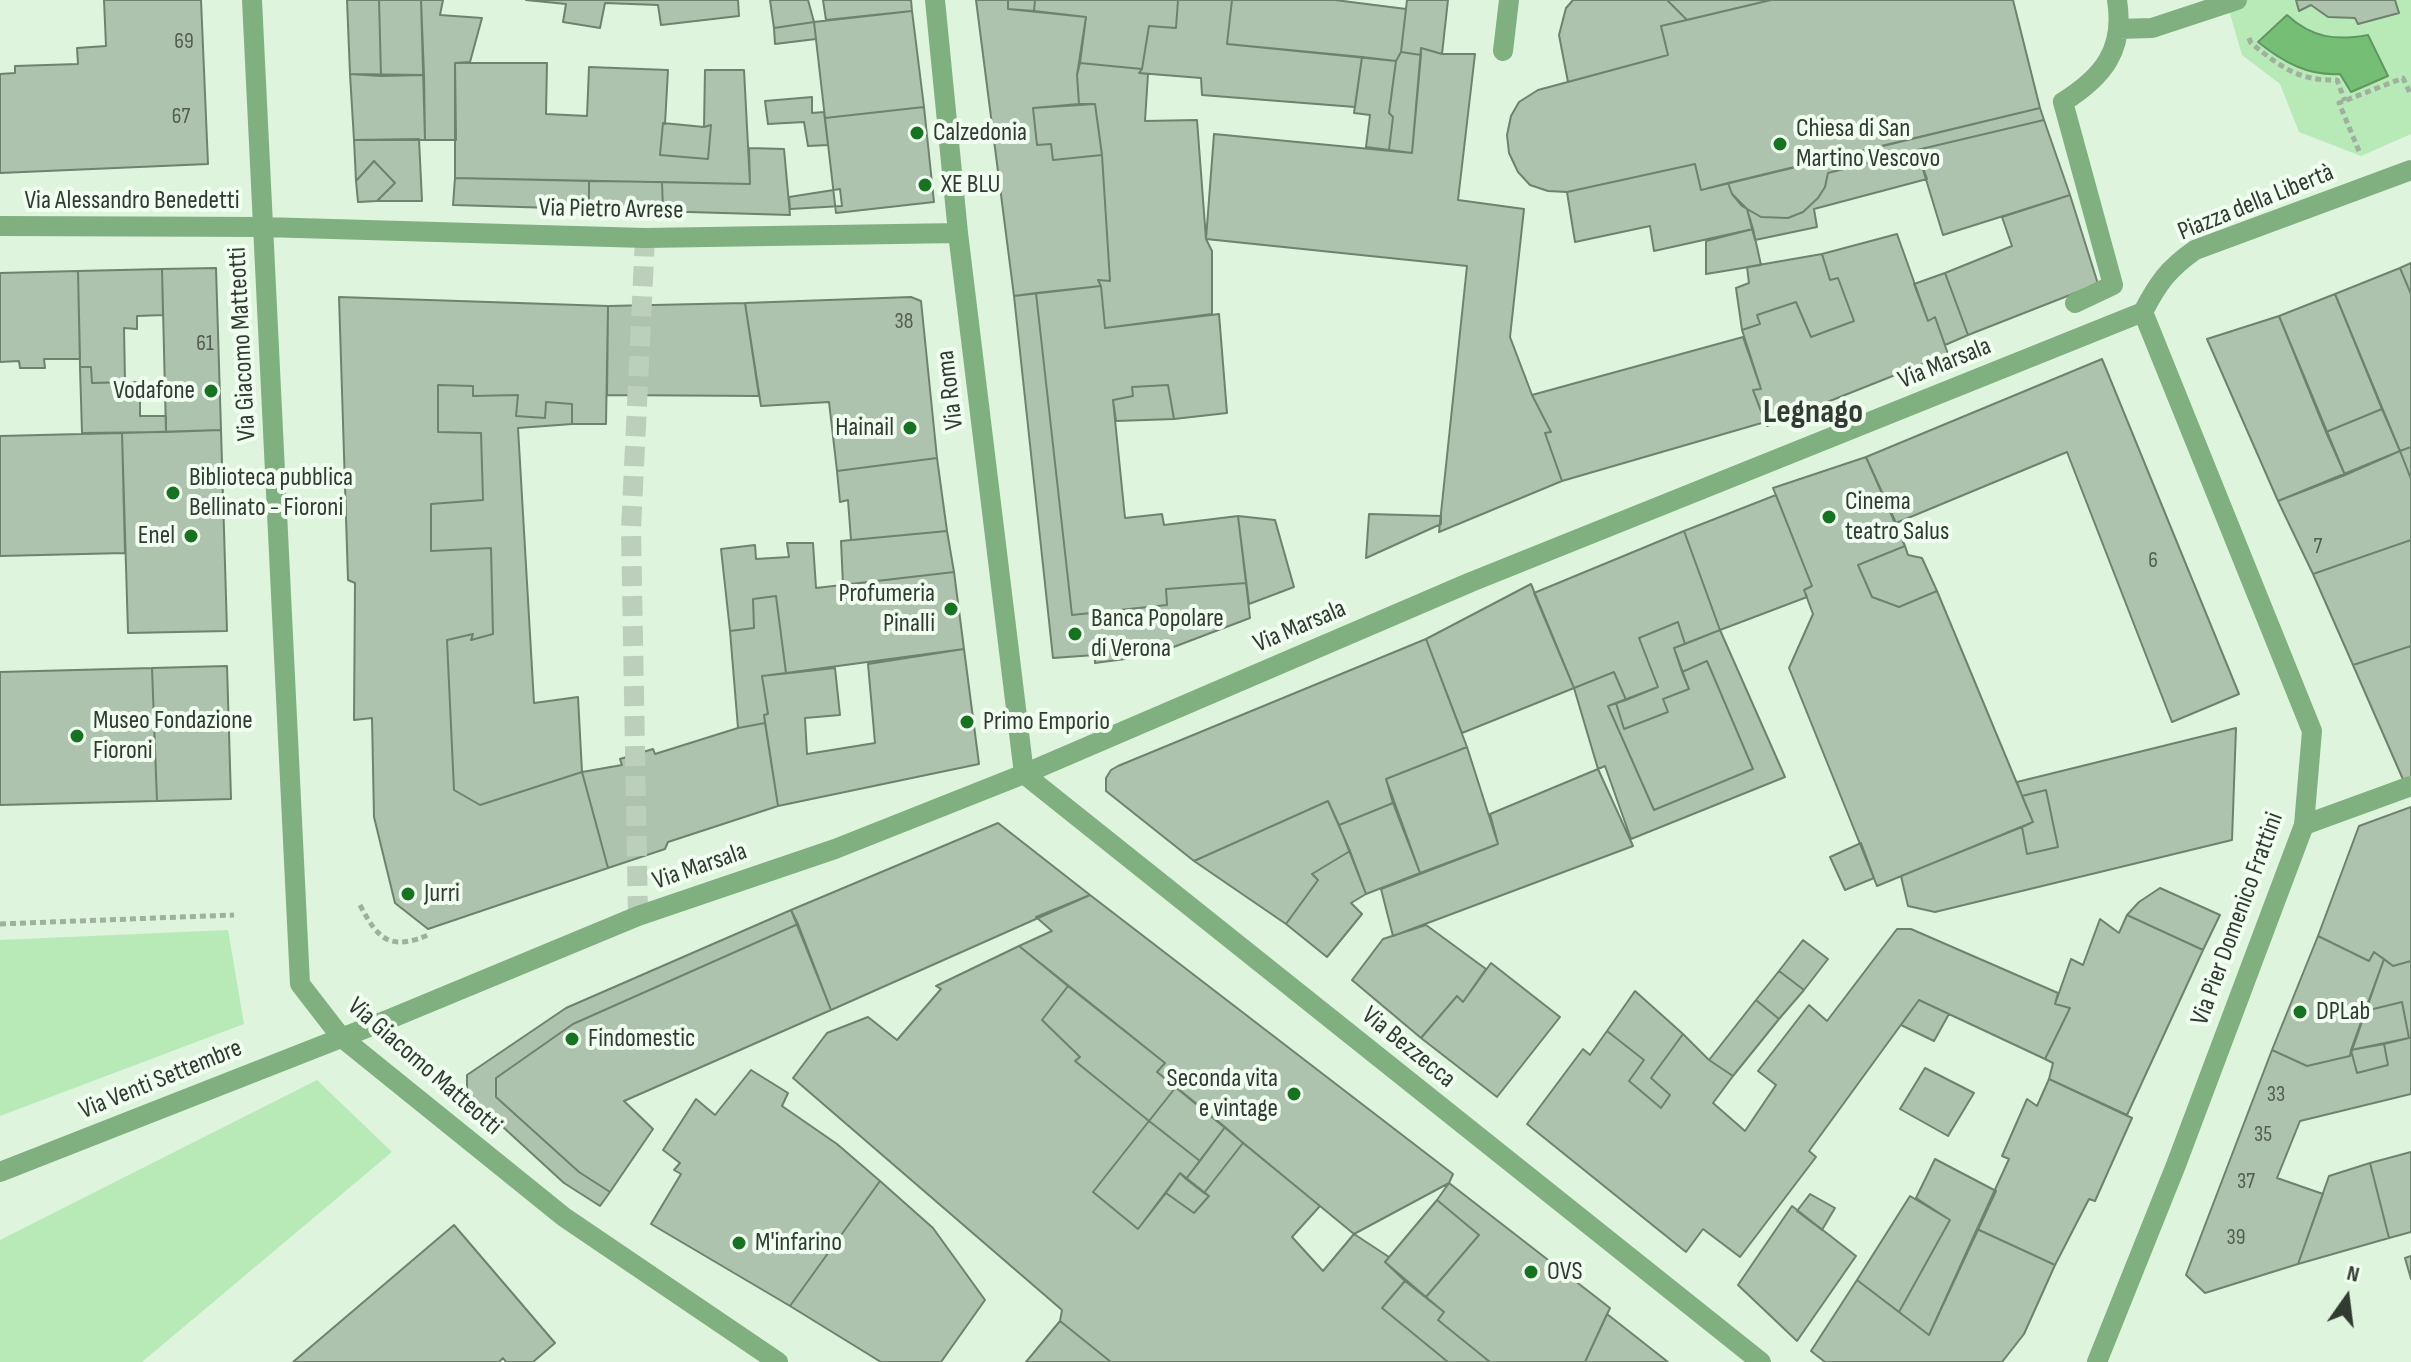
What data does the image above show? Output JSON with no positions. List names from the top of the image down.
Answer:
{
  "streets": {
    "street": [
      "Via Alessandro Benedetti",
      "Piazza della Libertà",
      "Via Pietro Avrese",
      "Via Giacomo Matteotti",
      "Via Marsala",
      "Via Roma",
      "Via Pier Domenico Frattini",
      "Via Bezzecca",
      "Via Venti Settembre"
    ]
  },
  "crossings": [
    ["Via Alessandro Benedetti", "Via Pietro Avrese"],
    ["Via Alessandro Benedetti", "Via Giacomo Matteotti"],
    ["Piazza della Libertà", "Via Marsala"],
    ["Piazza della Libertà", "Via Pier Domenico Frattini"],
    ["Via Pietro Avrese", "Via Giacomo Matteotti"],
    ["Via Pietro Avrese", "Via Roma"],
    ["Via Giacomo Matteotti", "Via Marsala"],
    ["Via Giacomo Matteotti", "Via Venti Settembre"],
    ["Via Marsala", "Via Roma"],
    ["Via Marsala", "Via Pier Domenico Frattini"],
    ["Via Marsala", "Via Bezzecca"],
    ["Via Marsala", "Via Venti Settembre"],
    ["Via Roma", "Via Bezzecca"]
  ],
  "districts": ["Legnago"],
  "places": [
    "Calzedonia",
    "Chiesa di San Martino Vescovo",
    "XE BLU",
    "Vodafone",
    "Hainail",
    "Biblioteca pubblica Bellinato - Fioroni",
    "Cinema teatro Salus",
    "Enel",
    "Profumeria Pinalli",
    "Banca Popolare di Verona",
    "Primo Emporio",
    "Museo Fondazione Fioroni",
    "Jurri",
    "DPLab",
    "Findomestic",
    "Seconda vita e vintage",
    "M'infarino",
    "OVS"
  ],
  "house_numbers": [
    "69",
    "67",
    "38",
    "61",
    "7",
    "6",
    "33",
    "35",
    "37",
    "39"
  ],
  "north": "top"
}
